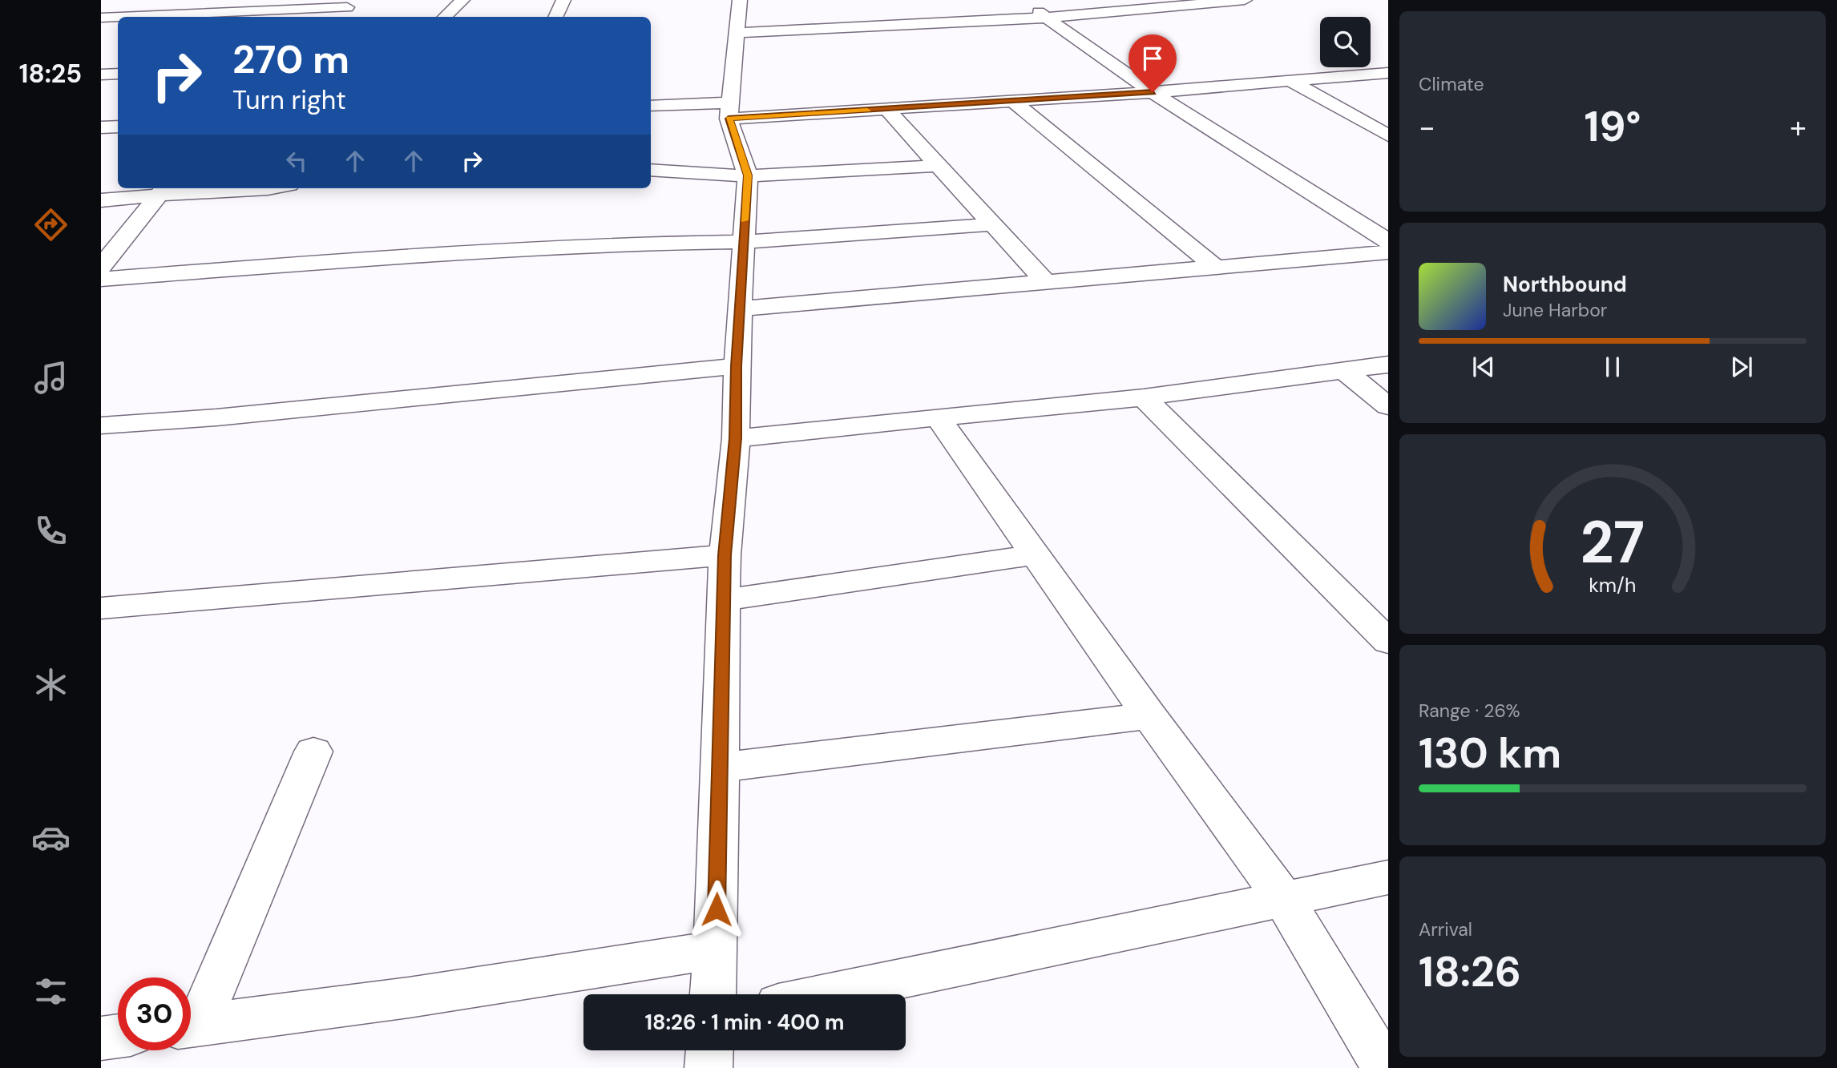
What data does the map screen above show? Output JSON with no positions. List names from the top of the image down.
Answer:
{
  "page": {
    "tabs": "18:25",
    "tile": [
      "Climate",
      ["Range · 26%", "130 km"],
      ["Arrival", "18:26"]
    ],
    "turn": ["270 m", "Turn right"],
    "heat": ["−", "19°", "+"],
    "song": ["Northbound", "June Harbor"],
    "limit": "30",
    "trip": "18:26 · 1 min · 400 m",
    "gauge": ["27", "km/h"]
  }
}
